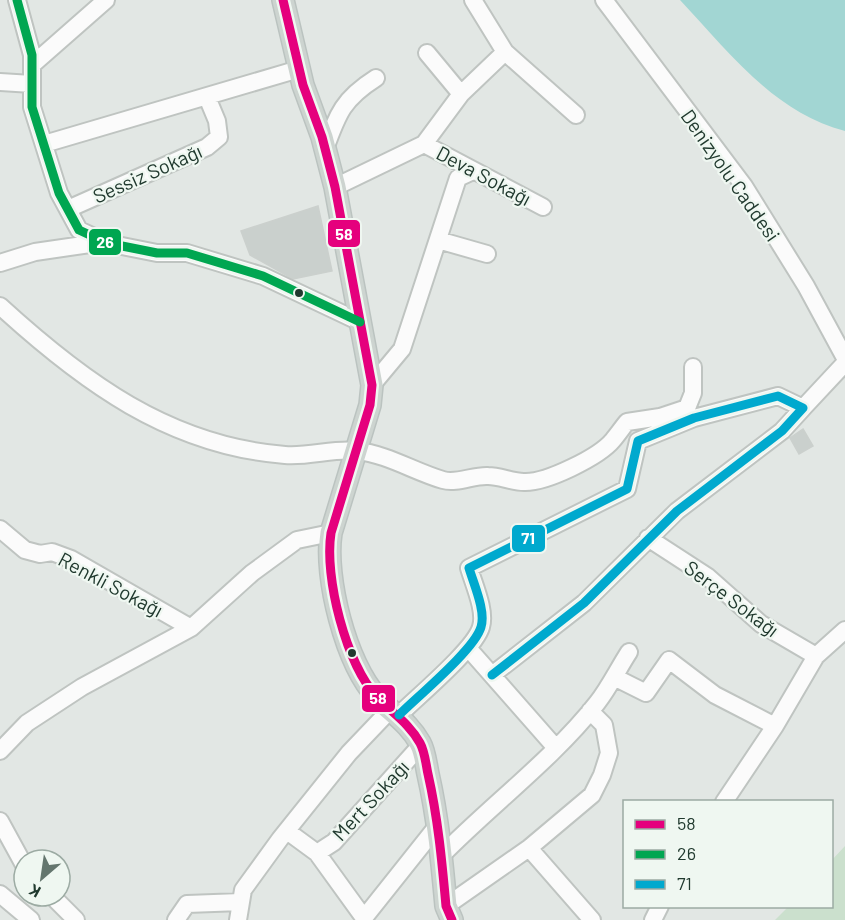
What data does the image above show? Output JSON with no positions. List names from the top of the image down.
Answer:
{
  "streets": {
    "street": [
      "Sessiz Sokağı",
      "Deva Sokağı",
      "Denizyolu Caddesi",
      "Renkli Sokağı",
      "Serçe Sokağı",
      "Mert Sokağı"
    ]
  },
  "lines": ["transit line 58", "transit line 26", "transit line 71"],
  "legend": ["58", "26", "71"],
  "north": "bottom left"
}
